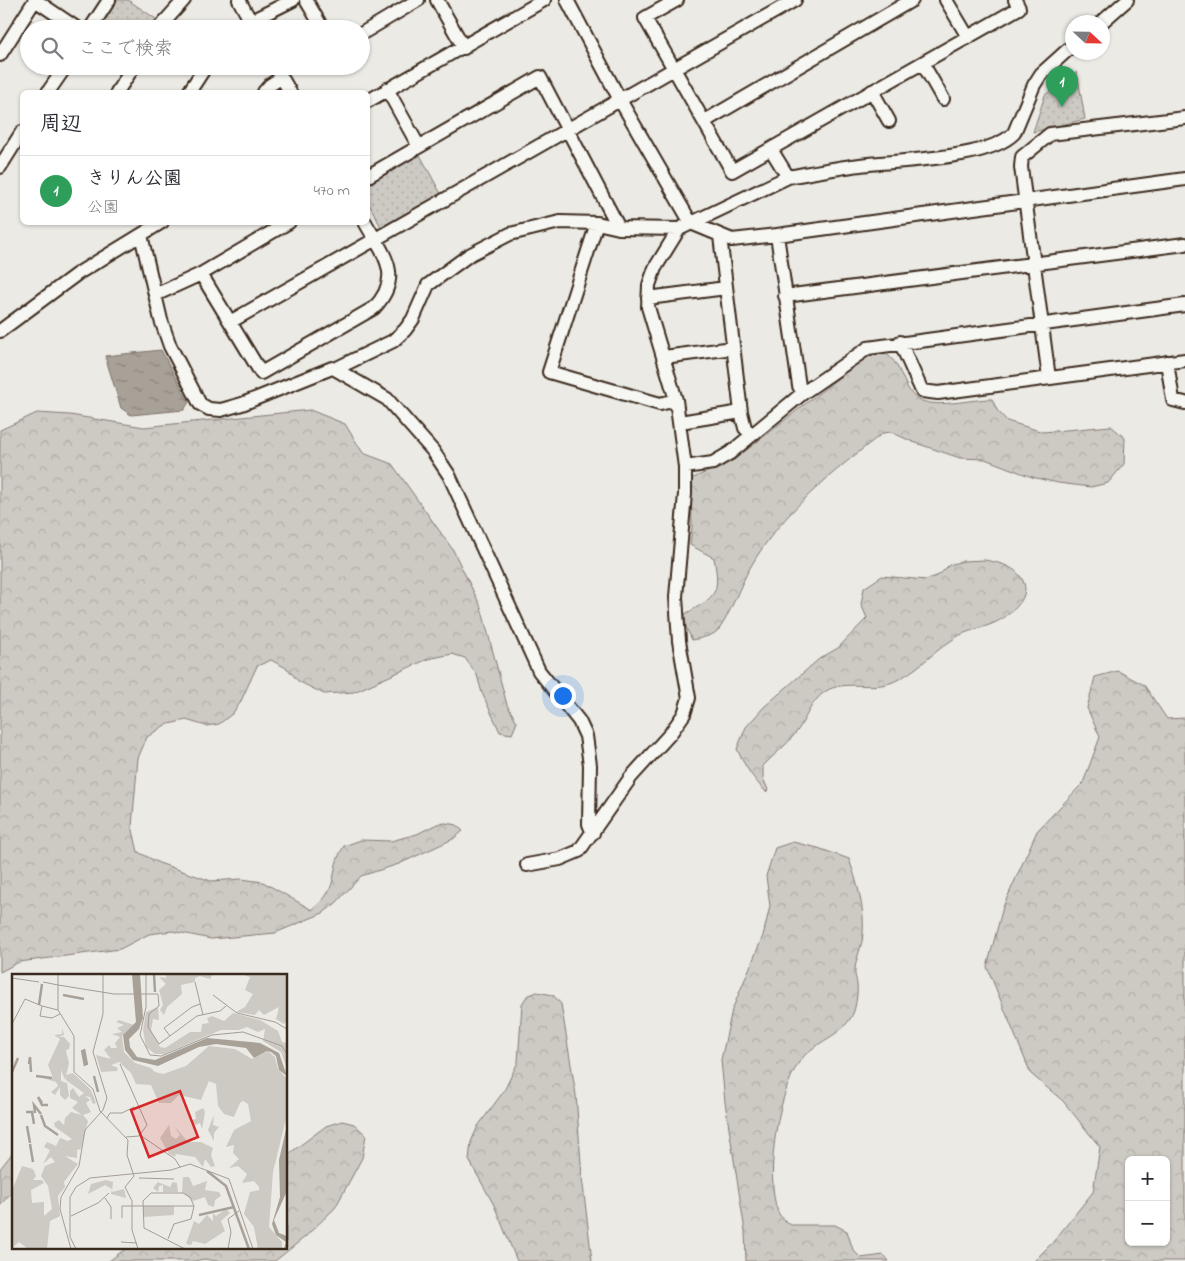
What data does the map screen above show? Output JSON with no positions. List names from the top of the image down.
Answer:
{
  "north": "right",
  "page": {
    "search": "ここで検索",
    "pins": "1",
    "heading": "周辺",
    "list": [
      {
        "mark": "1",
        "name": "きりん公園",
        "note": "公園",
        "value": "470 m"
      }
    ],
    "map_buttons": ["+", "−"]
  }
}
